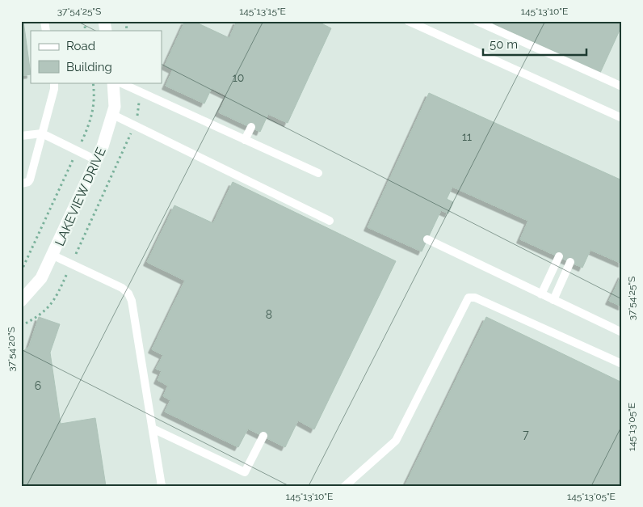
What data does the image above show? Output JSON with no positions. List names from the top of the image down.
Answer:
{
  "streets": {
    "street": ["LAKEVIEW DRIVE"]
  },
  "house_numbers": [
    "10",
    "11",
    "8",
    "6",
    "7"
  ],
  "legend": ["Road", "Building"],
  "scale_bar": "50 m",
  "coordinates": [
    "37°54'25\"S",
    "145°13'15\"E",
    "145°13'10\"E",
    "37°54'20\"S",
    "145°13'05\"E"
  ]
}
